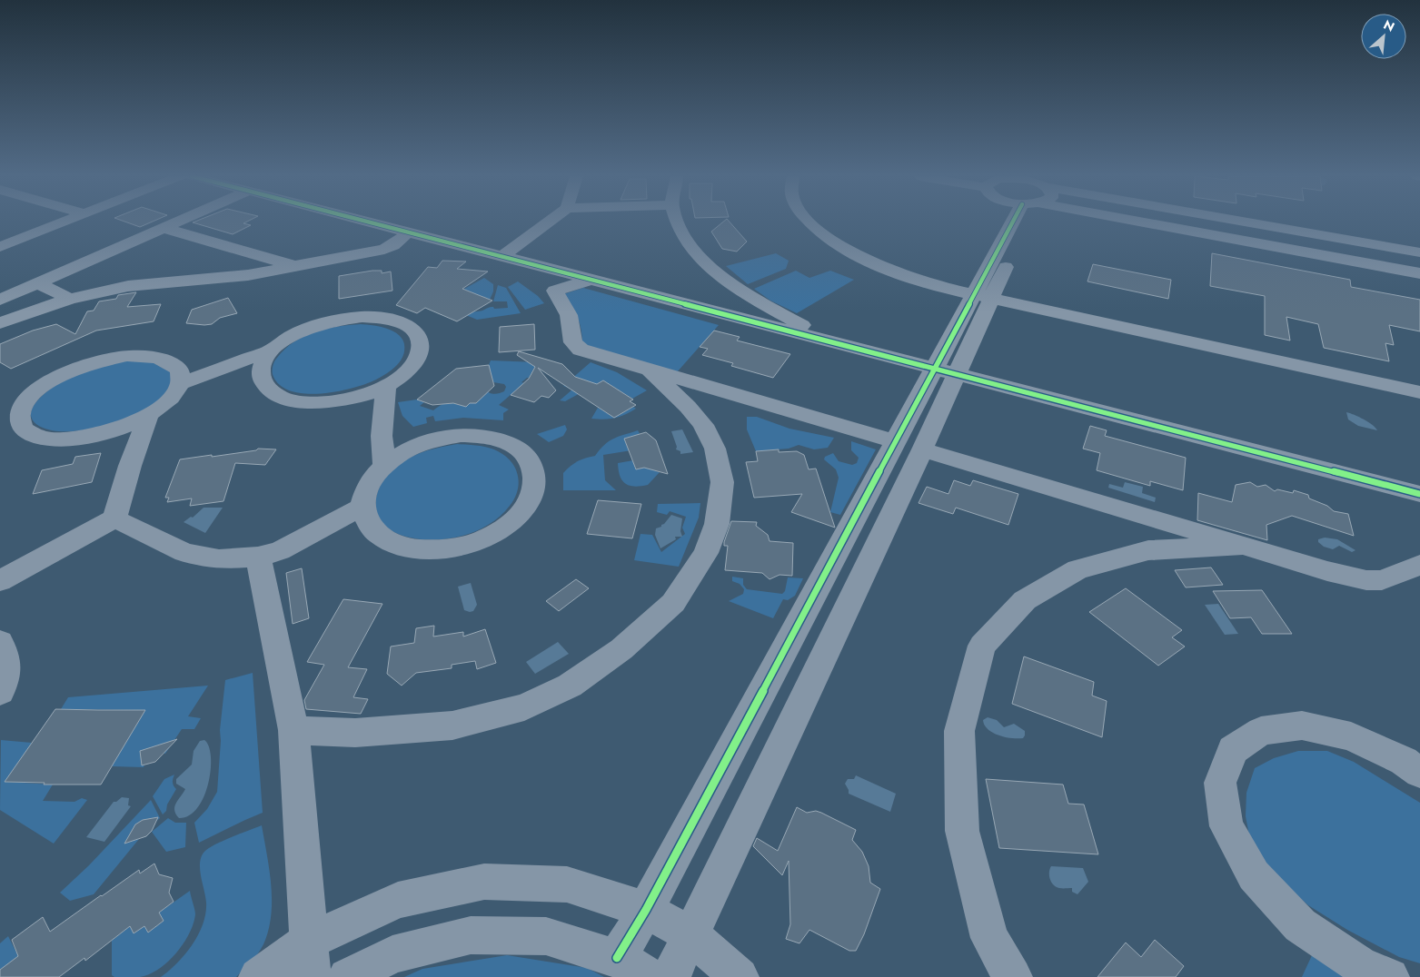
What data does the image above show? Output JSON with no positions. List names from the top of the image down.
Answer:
{
  "north": "top right"
}
